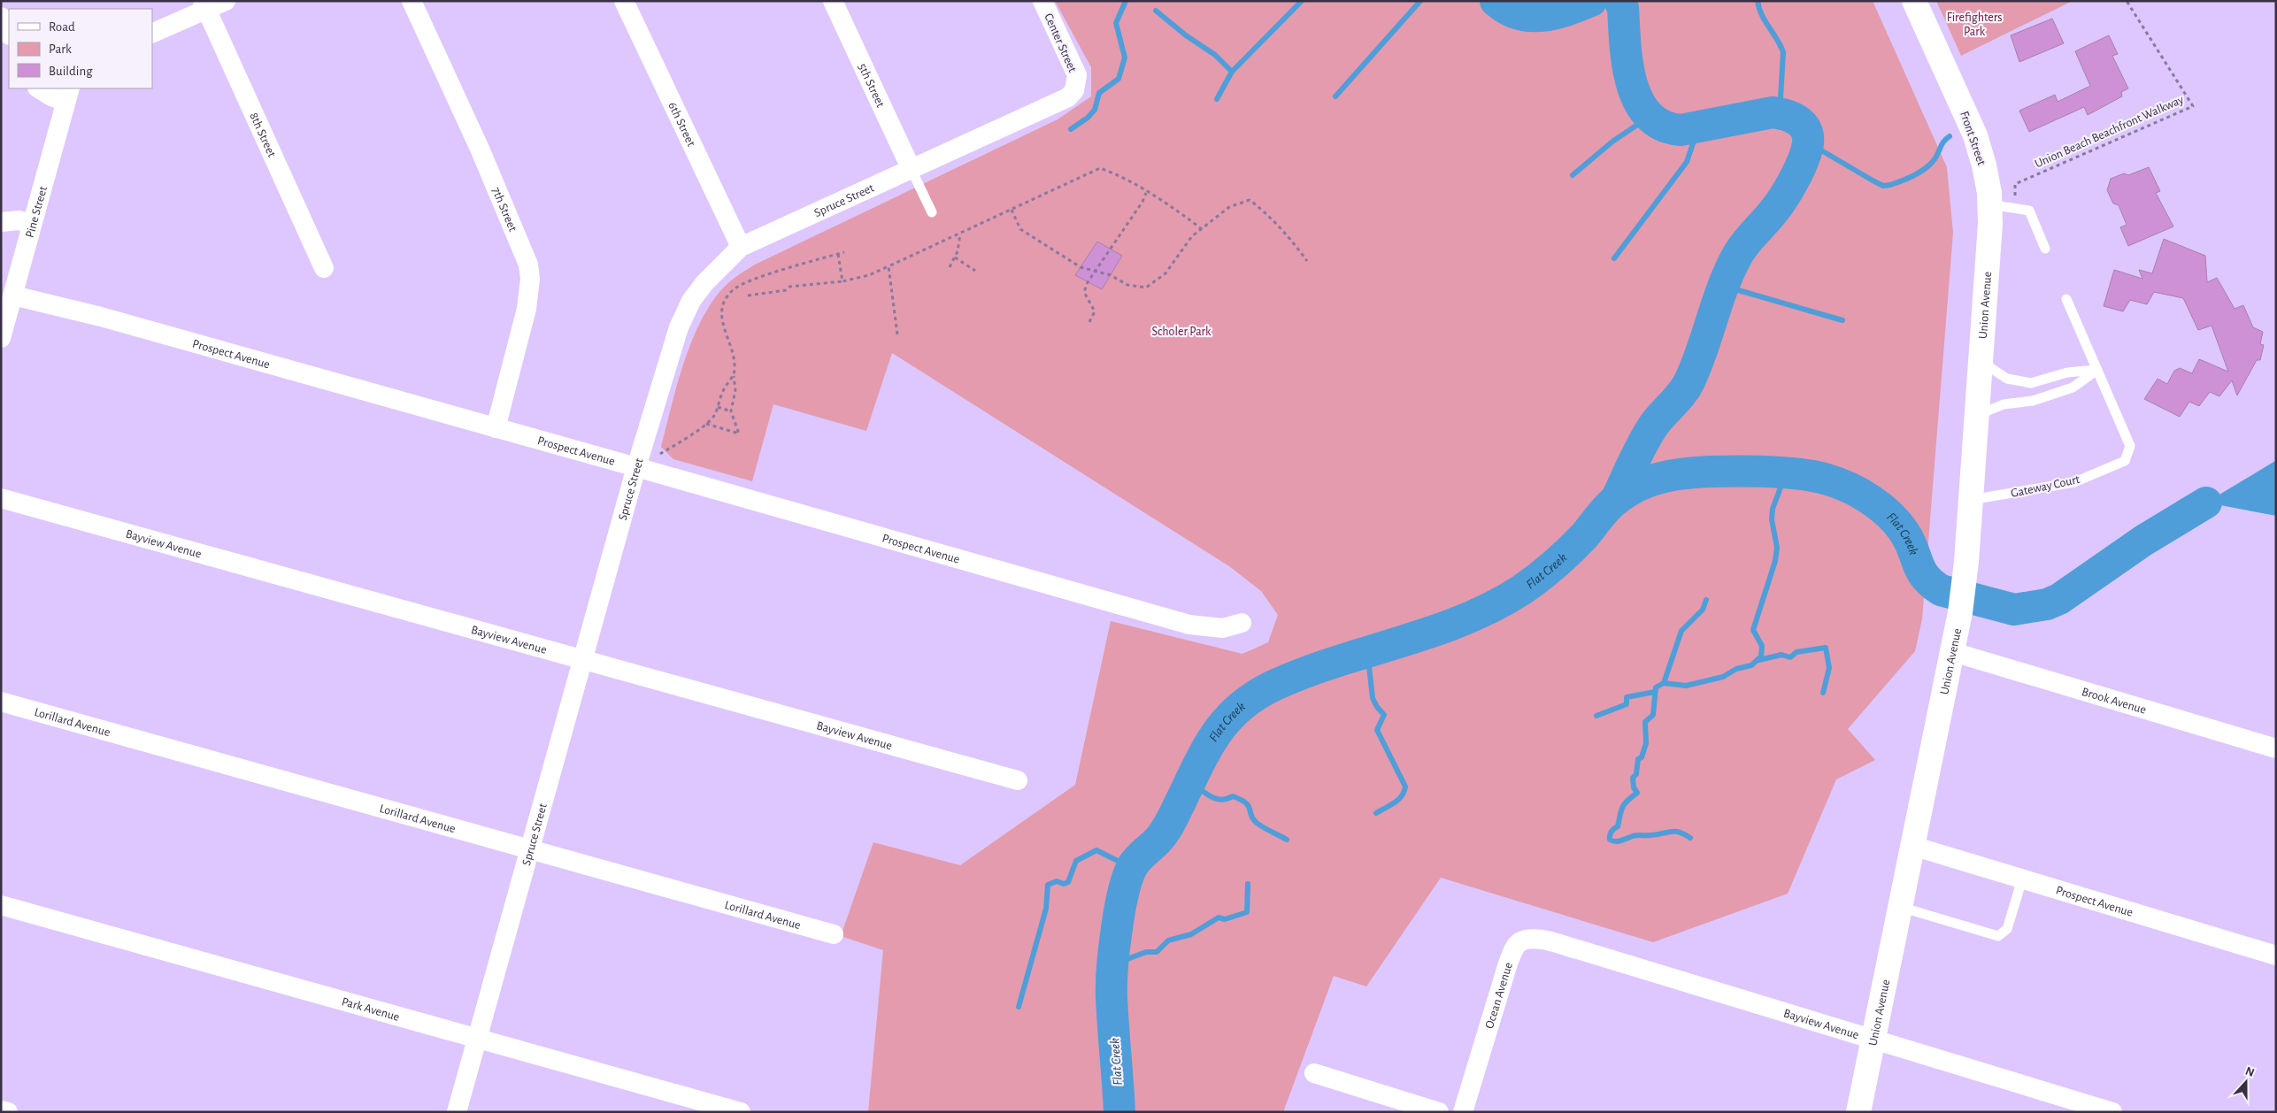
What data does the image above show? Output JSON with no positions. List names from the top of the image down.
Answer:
{
  "streets": {
    "street": [
      "Center Street",
      "5th Street",
      "6th Street",
      "8th Street",
      "Front Street",
      "Spruce Street",
      "7th Street",
      "Pine Street",
      "Union Avenue",
      "Prospect Avenue",
      "Bayview Avenue",
      "Brook Avenue",
      "Lorillard Avenue",
      "Ocean Avenue",
      "Park Avenue"
    ],
    "lane": ["Gateway Court"],
    "path": ["Union Beach Beachfront Walkway"]
  },
  "crossings": [
    ["Center Street", "Spruce Street"],
    ["5th Street", "Spruce Street"],
    ["6th Street", "Spruce Street"],
    ["Front Street", "Union Avenue"],
    ["Spruce Street", "Prospect Avenue"],
    ["Spruce Street", "Bayview Avenue"],
    ["Spruce Street", "Lorillard Avenue"],
    ["Spruce Street", "Park Avenue"],
    ["7th Street", "Prospect Avenue"],
    ["Pine Street", "Prospect Avenue"],
    ["Union Avenue", "Prospect Avenue"],
    ["Union Avenue", "Gateway Court"],
    ["Union Avenue", "Bayview Avenue"],
    ["Union Avenue", "Brook Avenue"],
    ["Bayview Avenue", "Ocean Avenue"]
  ],
  "water": ["Flat Creek"],
  "parks": ["Firefighters Park", "Scholer Park"],
  "legend": ["Road", "Park", "Building"],
  "north": "top"
}
